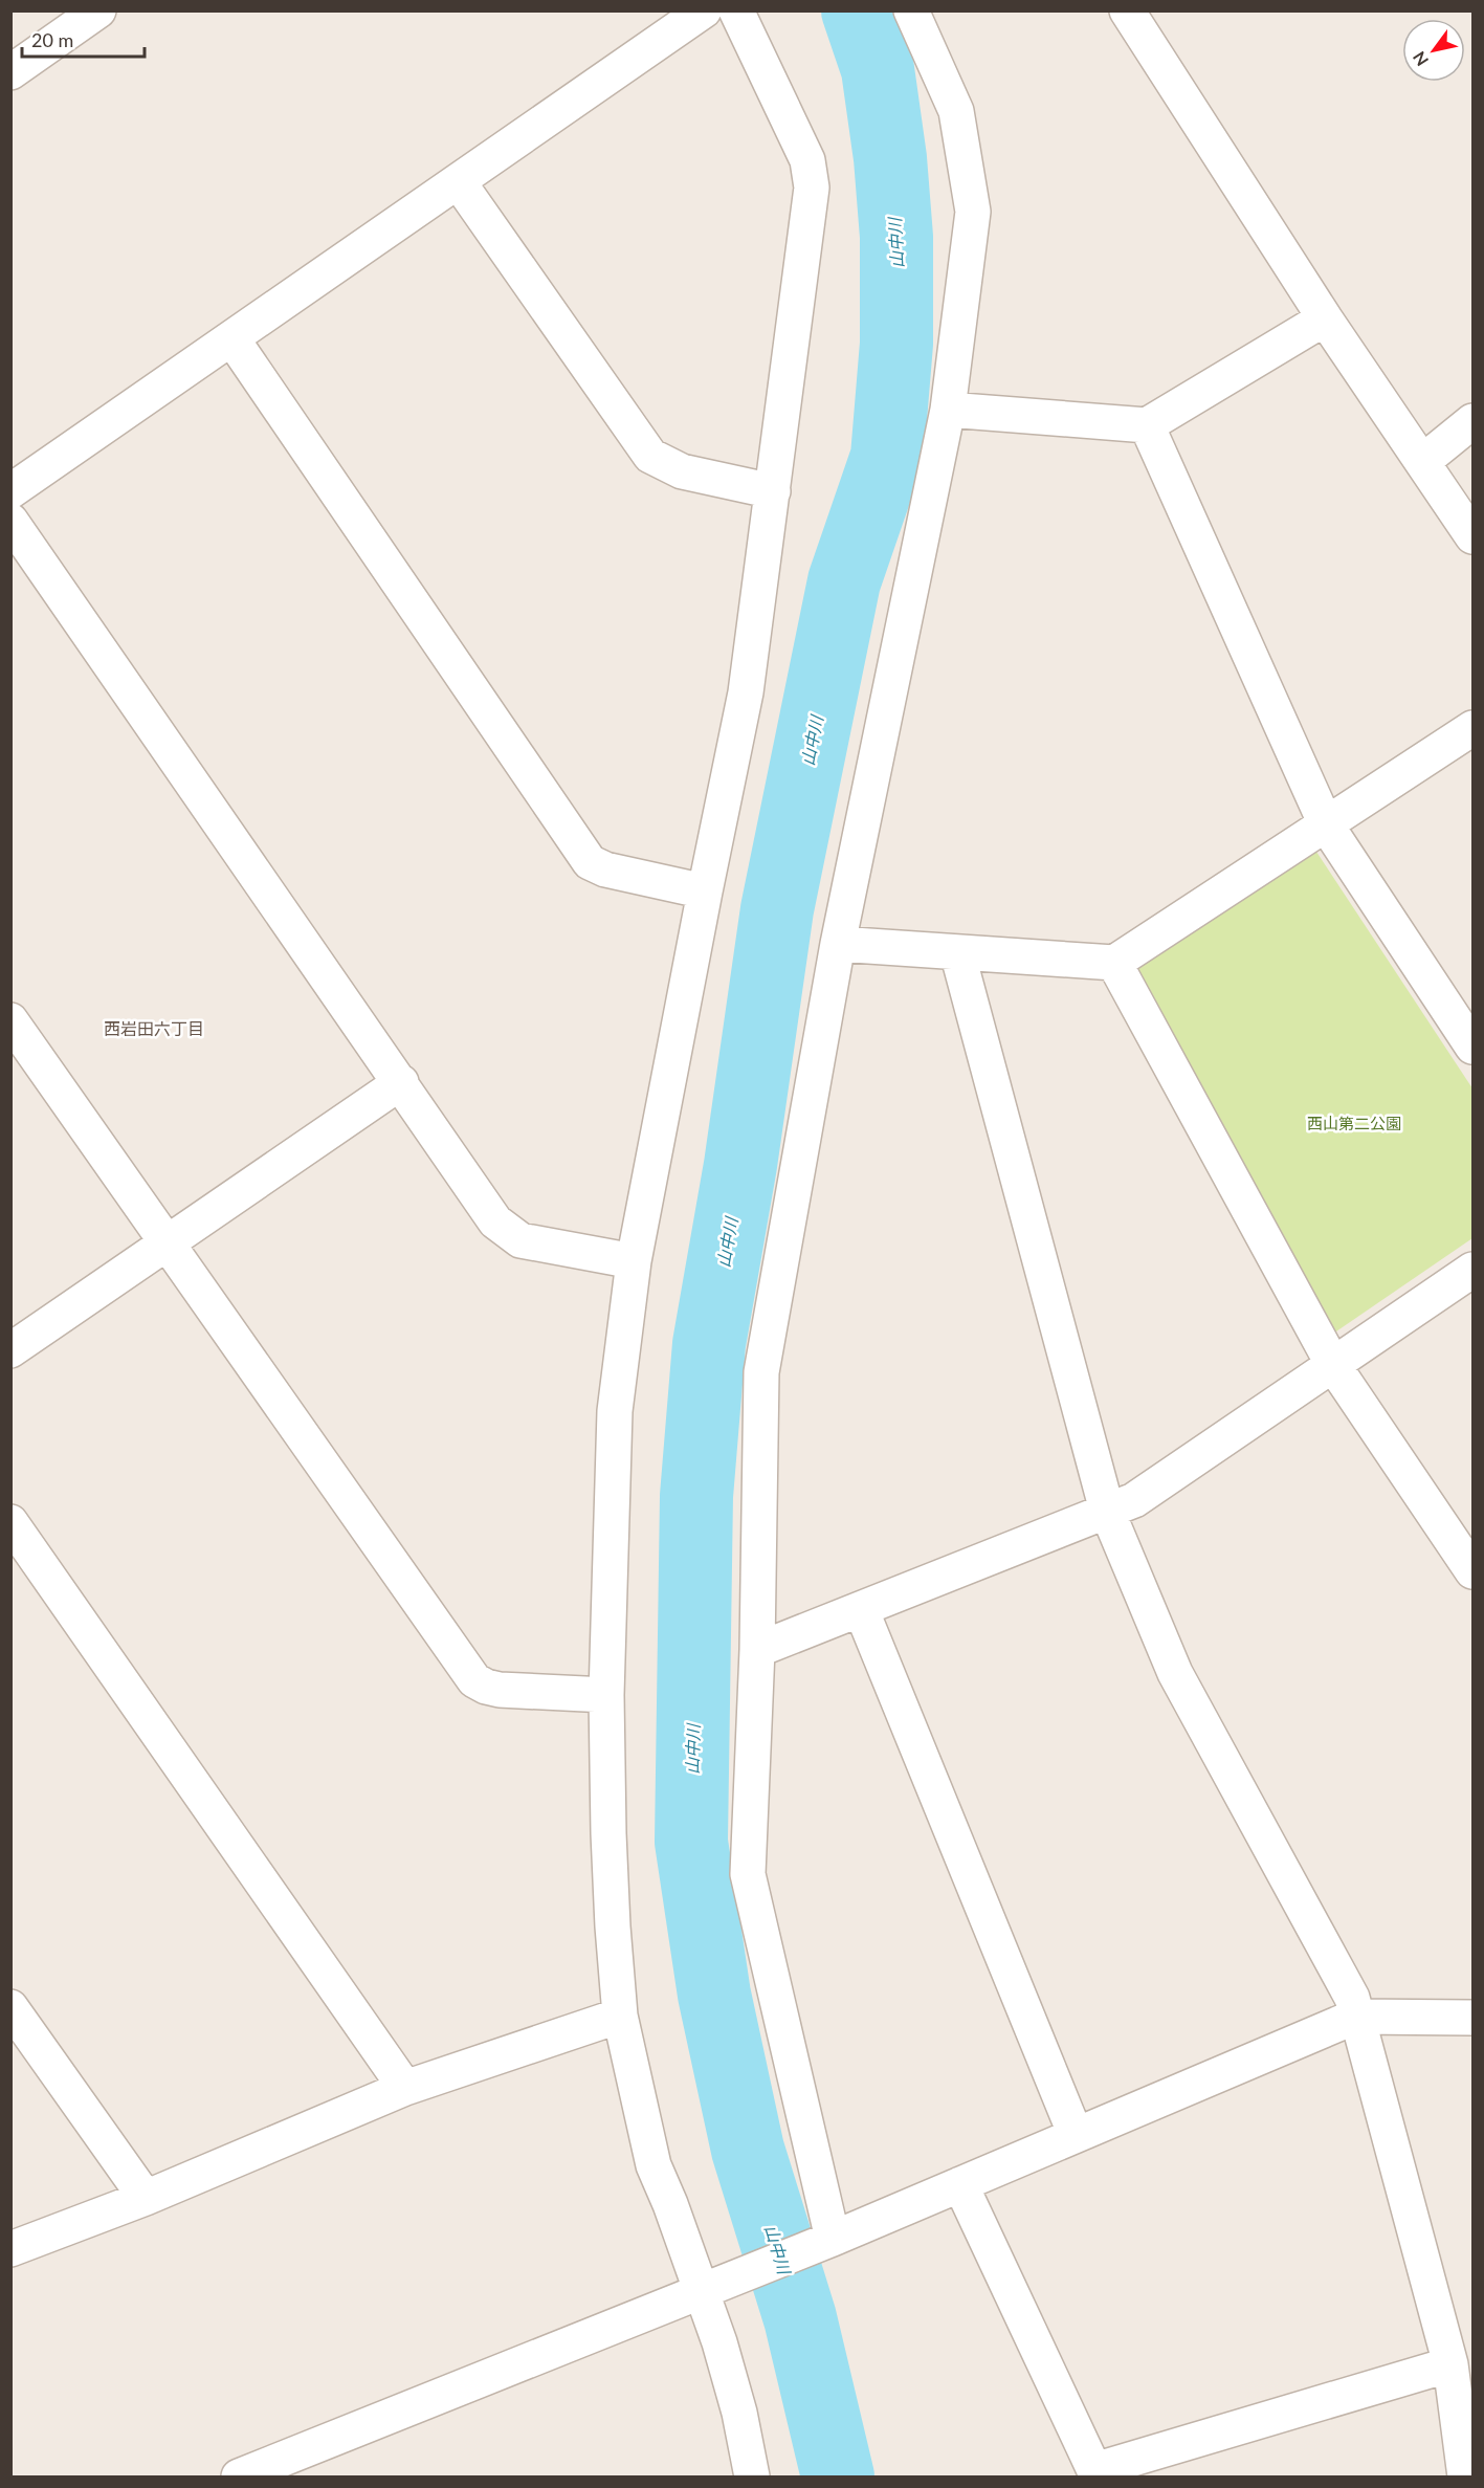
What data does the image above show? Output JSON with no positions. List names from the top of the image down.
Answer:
{
  "districts": ["西岩田六丁目"],
  "water": ["山中川"],
  "parks": ["西山第二公園"],
  "scale_bar": "20 m",
  "north": "bottom left"
}
